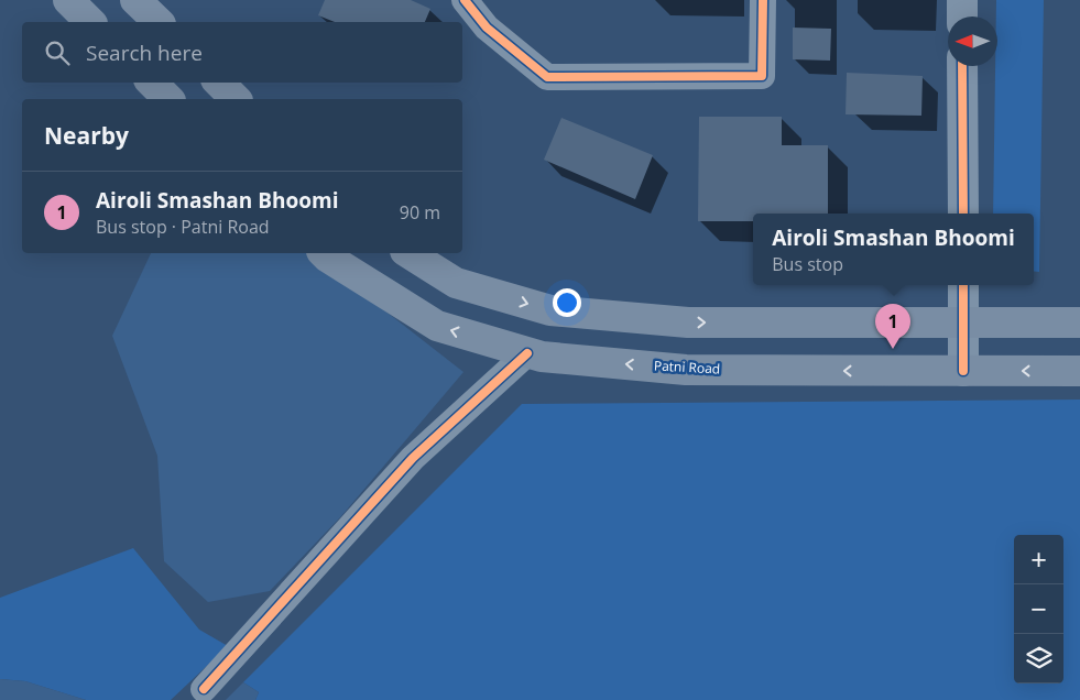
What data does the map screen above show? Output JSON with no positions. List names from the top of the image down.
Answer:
{
  "streets": {
    "main road": ["Patni Road"]
  },
  "north": "left",
  "page": {
    "search": "Search here",
    "heading": "Nearby",
    "list": [
      {
        "mark": "1",
        "name": "Airoli Smashan Bhoomi",
        "note": "Bus stop · Patni Road",
        "value": "90 m"
      }
    ],
    "popup": ["Airoli Smashan Bhoomi", "Bus stop"],
    "pins": "1",
    "map_buttons": ["+", "−"]
  }
}
